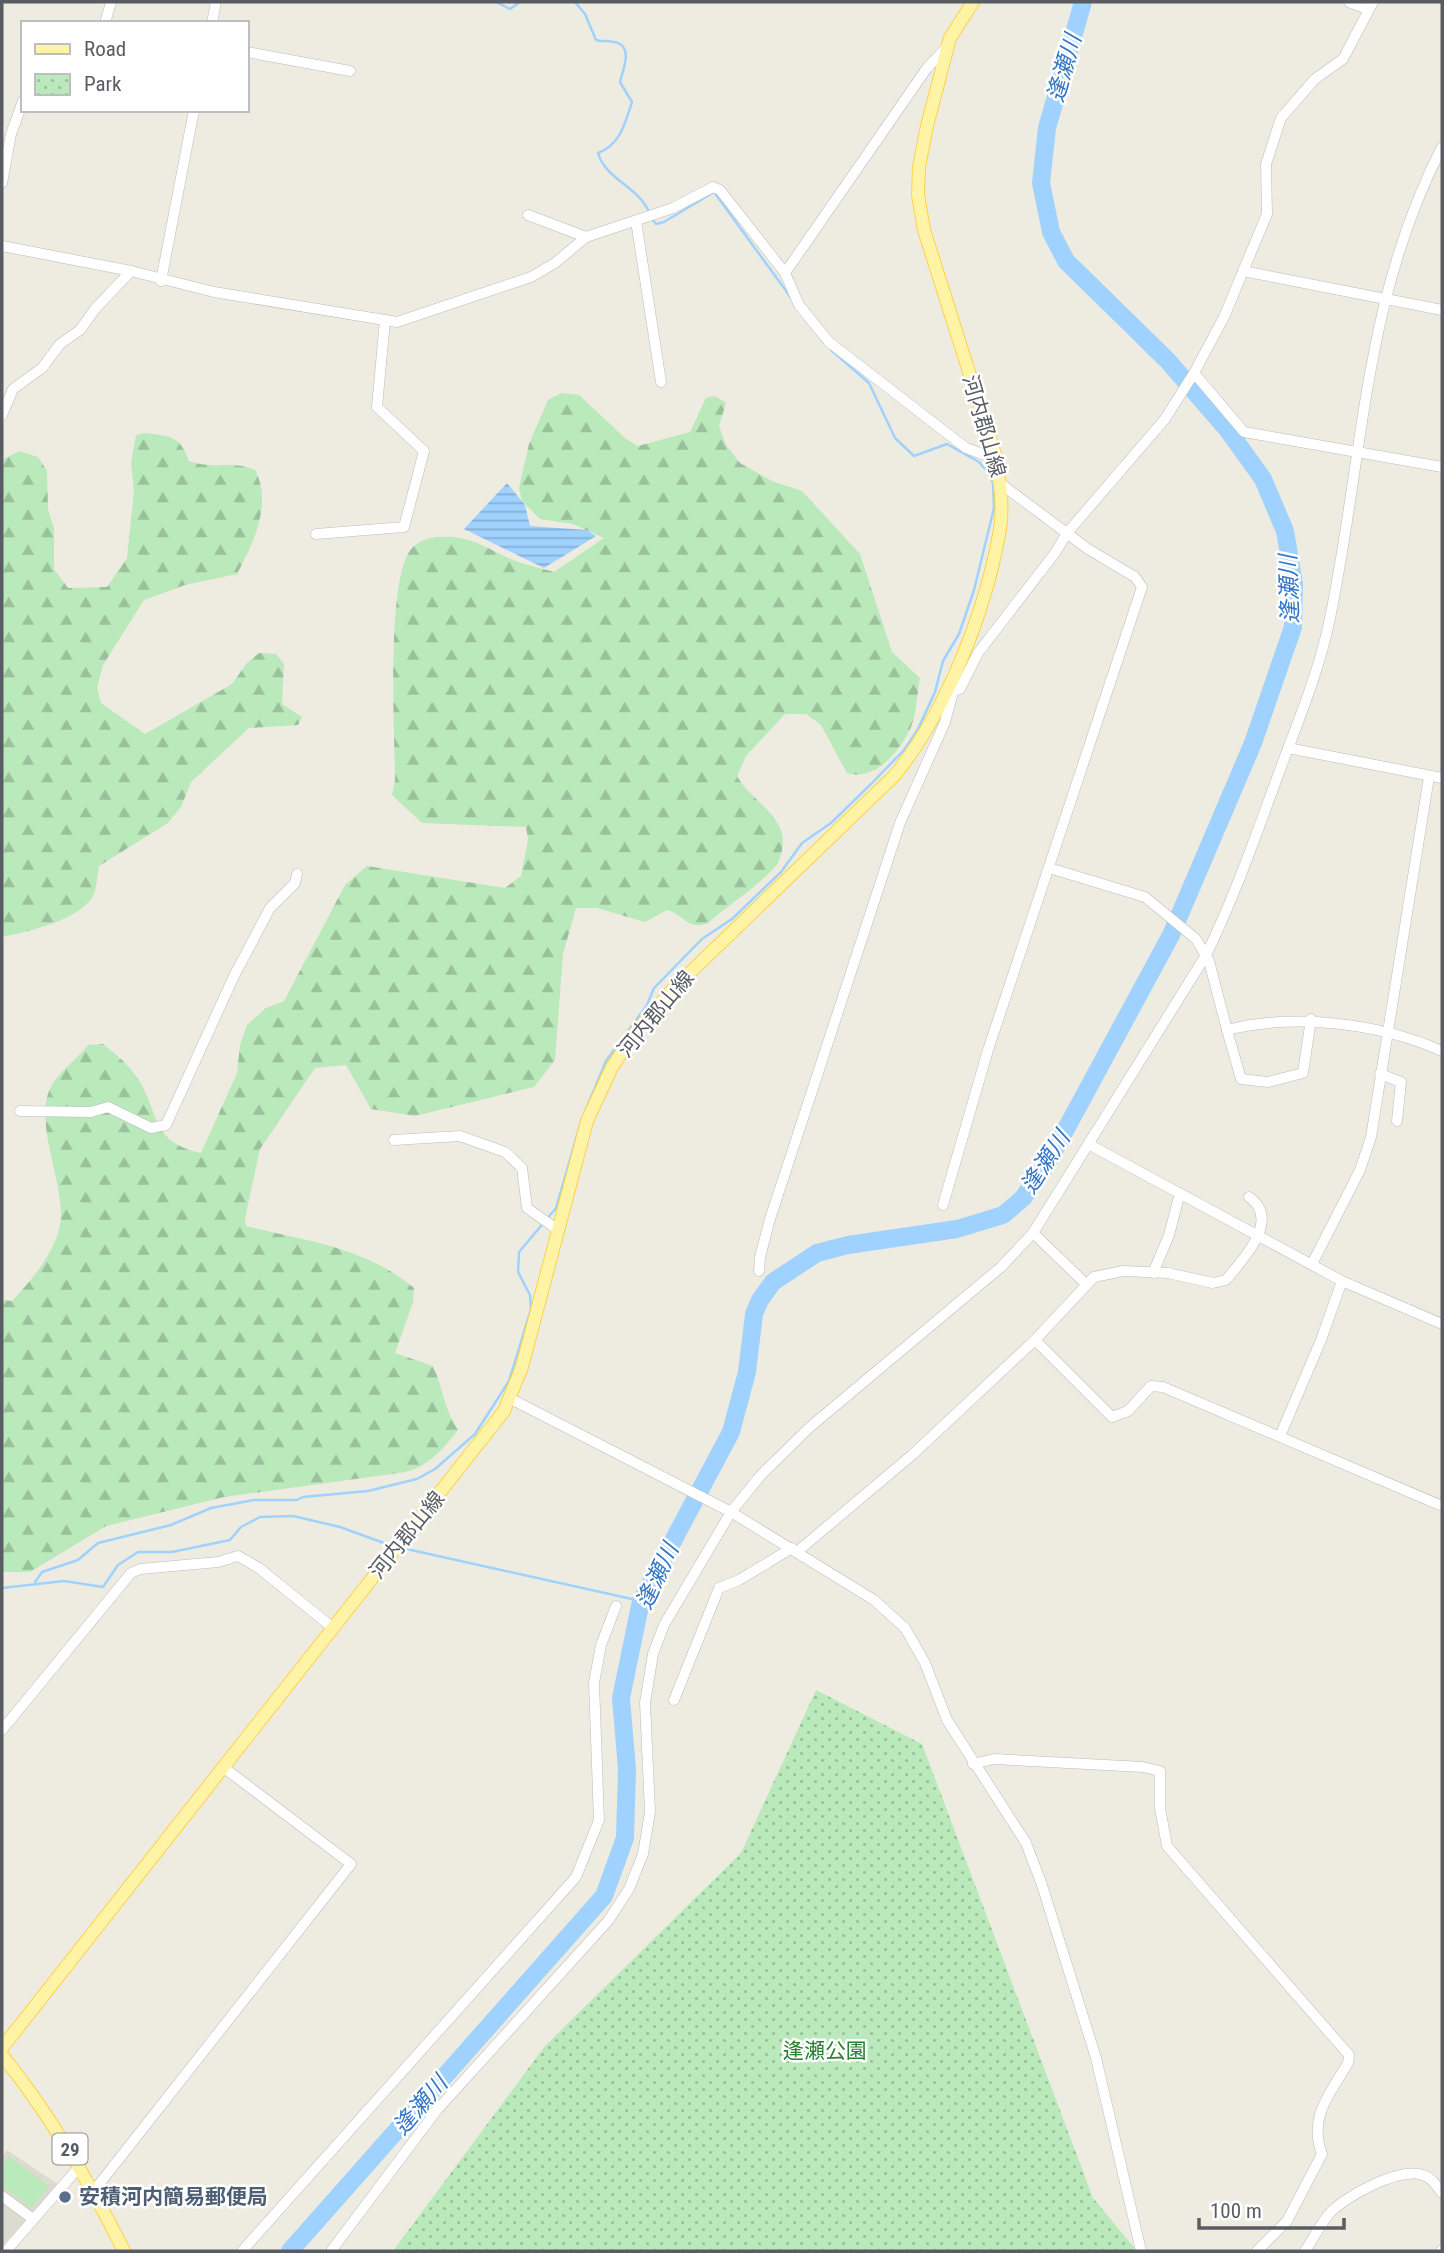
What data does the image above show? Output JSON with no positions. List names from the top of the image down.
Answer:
{
  "streets": {
    "main road": ["河内郡山線", "29"]
  },
  "water": ["逢瀬川"],
  "parks": ["逢瀬公園"],
  "places": ["安積河内簡易郵便局"],
  "legend": ["Road", "Park"],
  "scale_bar": "100 m"
}
